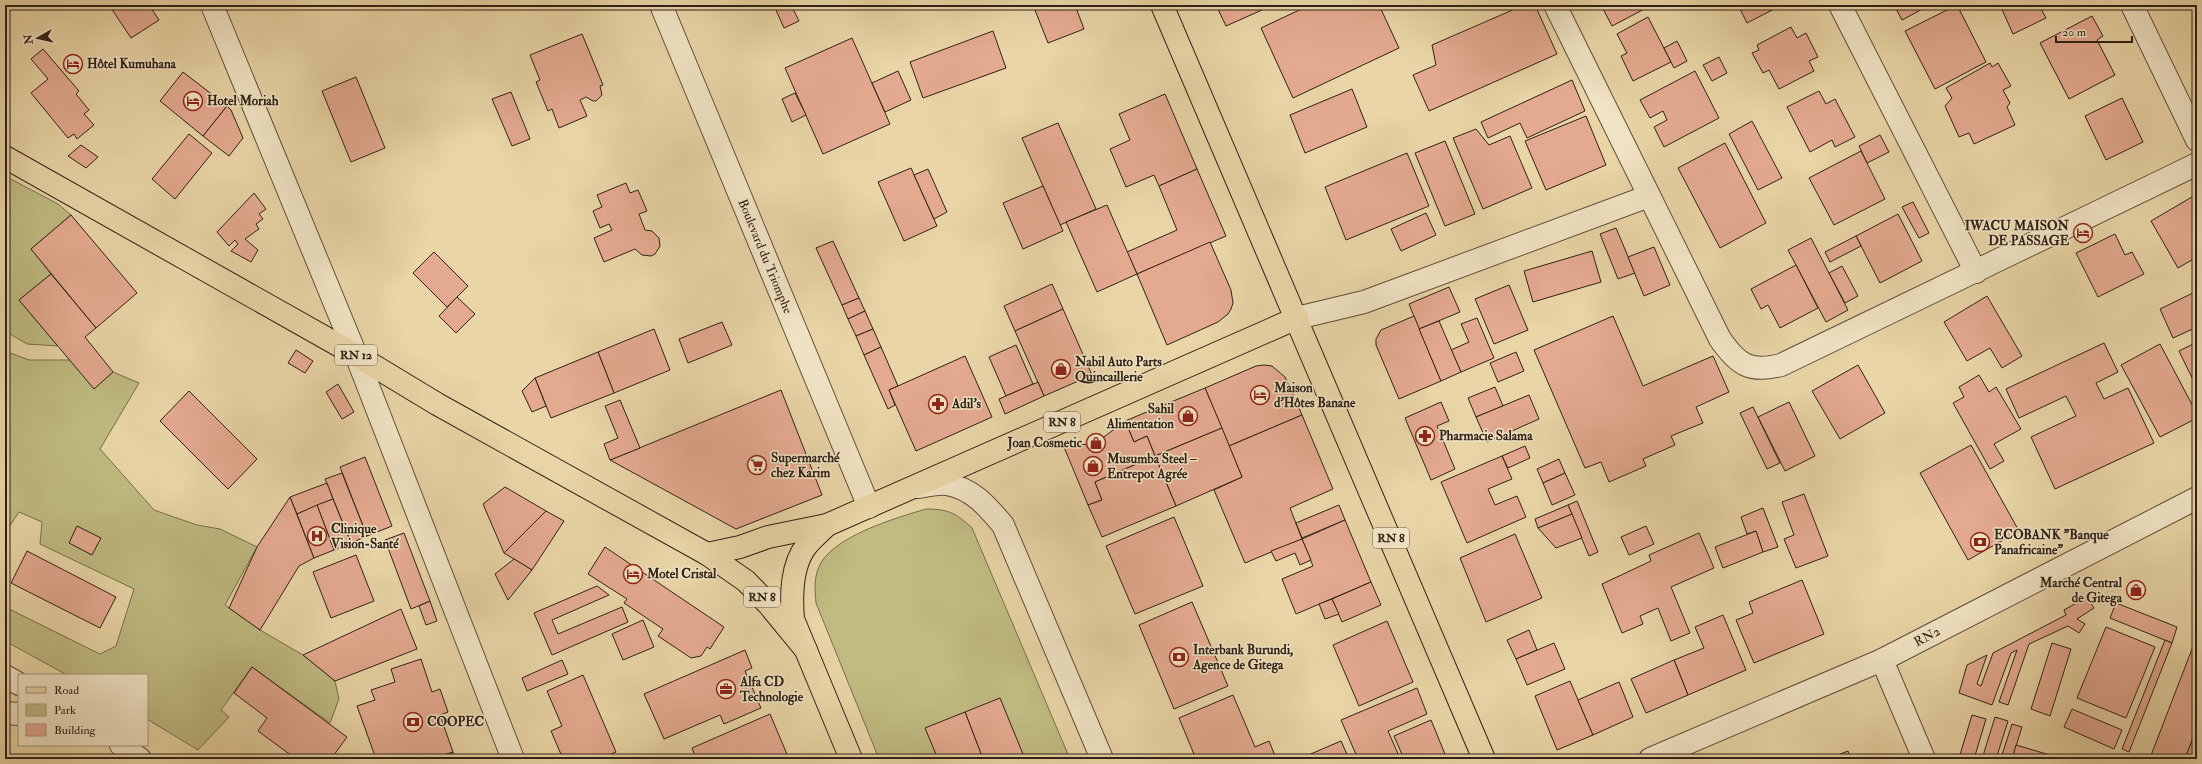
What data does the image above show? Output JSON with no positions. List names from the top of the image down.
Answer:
{
  "streets": {
    "main road": ["RN 12", "RN 8"],
    "street": ["Boulevard du Triomphe", "RN2"]
  },
  "crossings": [
    ["Boulevard du Triomphe", "RN 8"],
    ["RN 12", "RN 8"]
  ],
  "places": {
    "hotel": [
      "Hôtel Kumuhana",
      "Hotel Moriah",
      "IWACU MAISON DE PASSAGE",
      "Maison d’Hôtes Banane",
      "Motel Cristal"
    ],
    "shop": [
      "Nabil Auto Parts Quincaillerie",
      "Sahil Alimentation",
      "Joan Cosmetic",
      "Musumba Steel – Entrepot Agrée",
      "Marché Central de Gitega"
    ],
    "pharmacy": ["Adil’s", "Pharmacie Salama"],
    "supermarket": ["Supermarché chez Karim"],
    "hospital": ["Clinique Vision-Santé"],
    "bank": ["ECOBANK \"Banque Panafricaine\"", "Interbank Burundi, Agence de Gitega", "COOPEC"],
    "office": ["Alfa CD Technologie"]
  },
  "legend": ["Road", "Park", "Building"],
  "scale_bar": "20 m",
  "north": "left"
}
